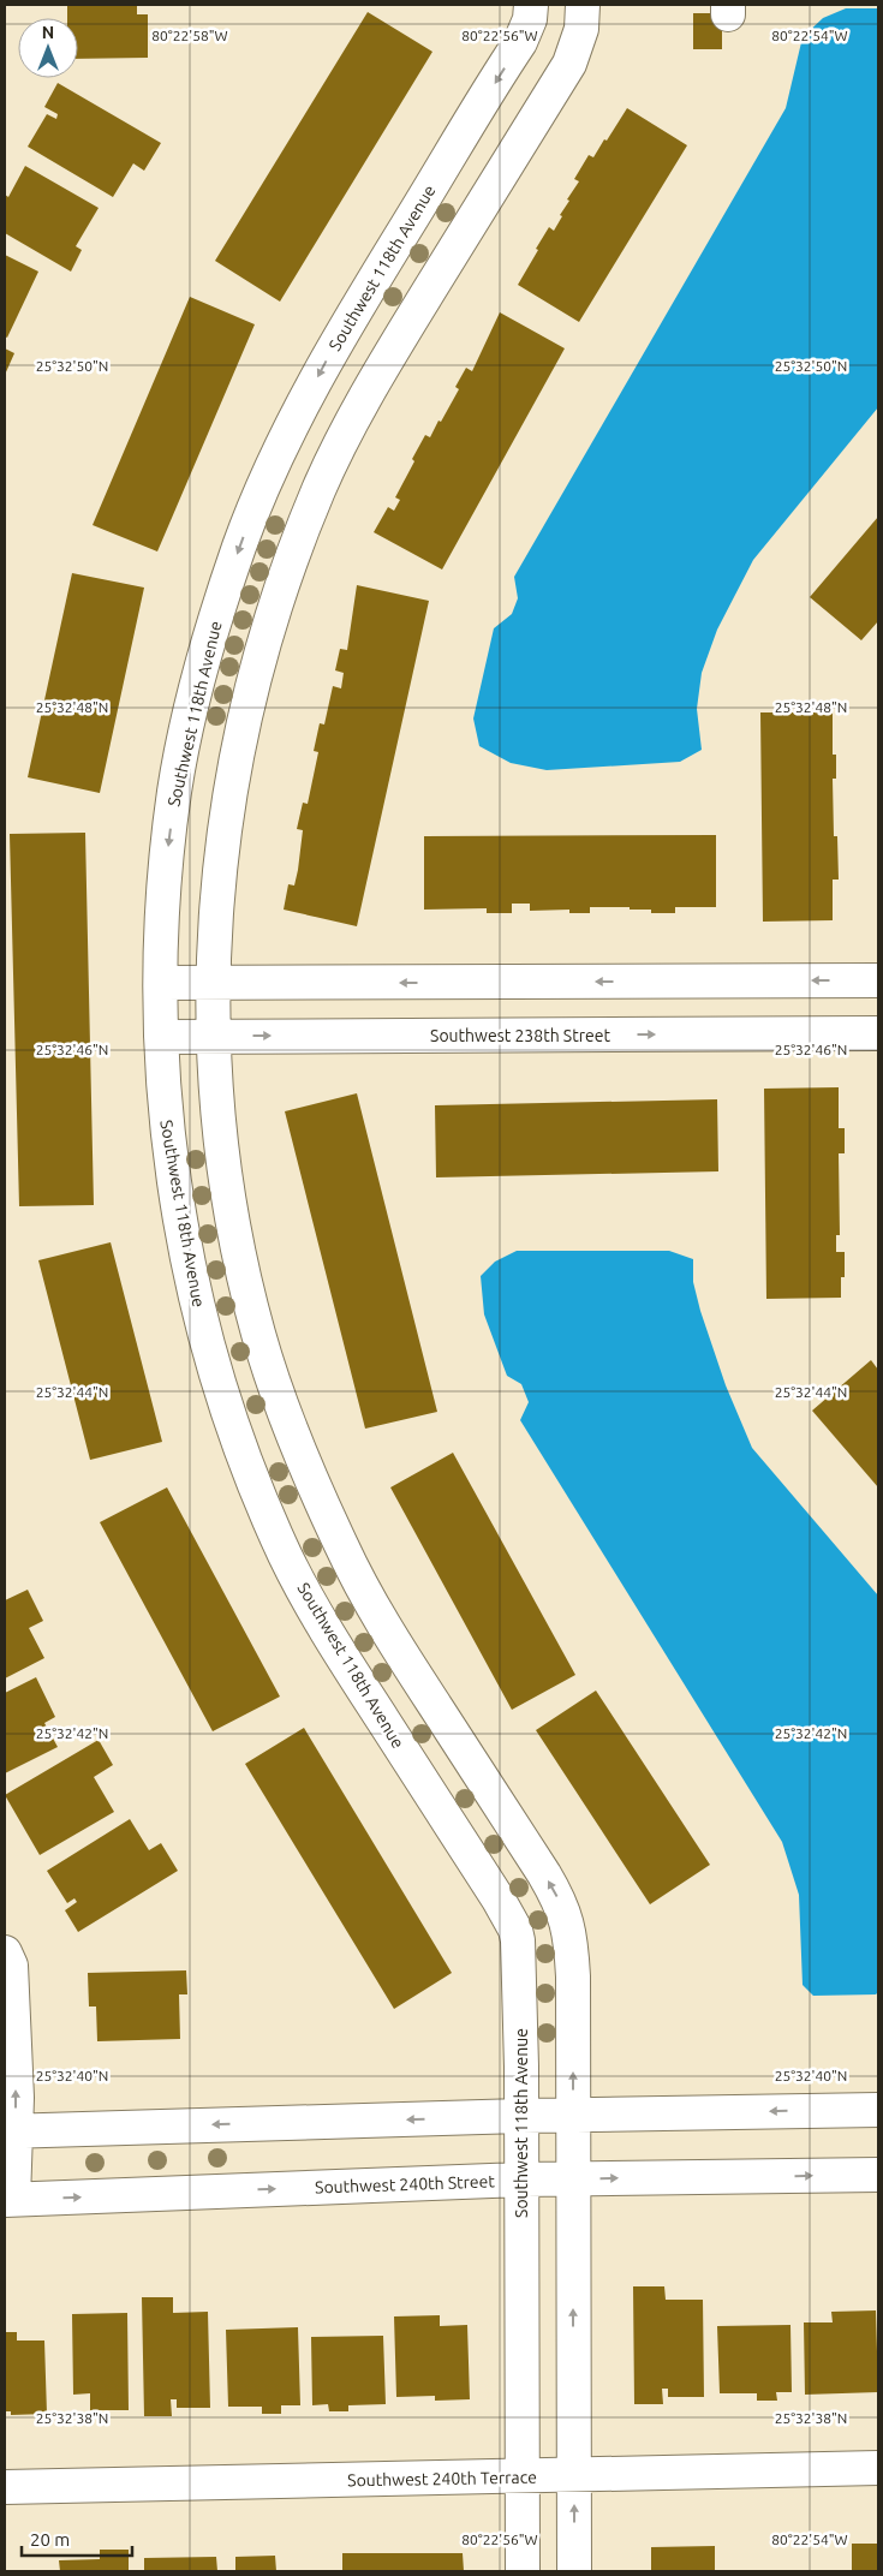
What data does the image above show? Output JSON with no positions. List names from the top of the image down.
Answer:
{
  "streets": {
    "street": [
      "Southwest 118th Avenue",
      "Southwest 238th Street",
      "Southwest 240th Street",
      "Southwest 240th Terrace"
    ]
  },
  "crossings": [
    ["Southwest 118th Avenue", "Southwest 238th Street"],
    ["Southwest 118th Avenue", "Southwest 240th Street"],
    ["Southwest 118th Avenue", "Southwest 240th Terrace"]
  ],
  "scale_bar": "20 m",
  "north": "top",
  "coordinates": [
    "80°22'58\"W",
    "80°22'56\"W",
    "80°22'54\"W",
    "25°32'50\"N",
    "25°32'48\"N",
    "25°32'46\"N",
    "25°32'44\"N",
    "25°32'42\"N",
    "25°32'40\"N",
    "25°32'38\"N"
  ]
}
